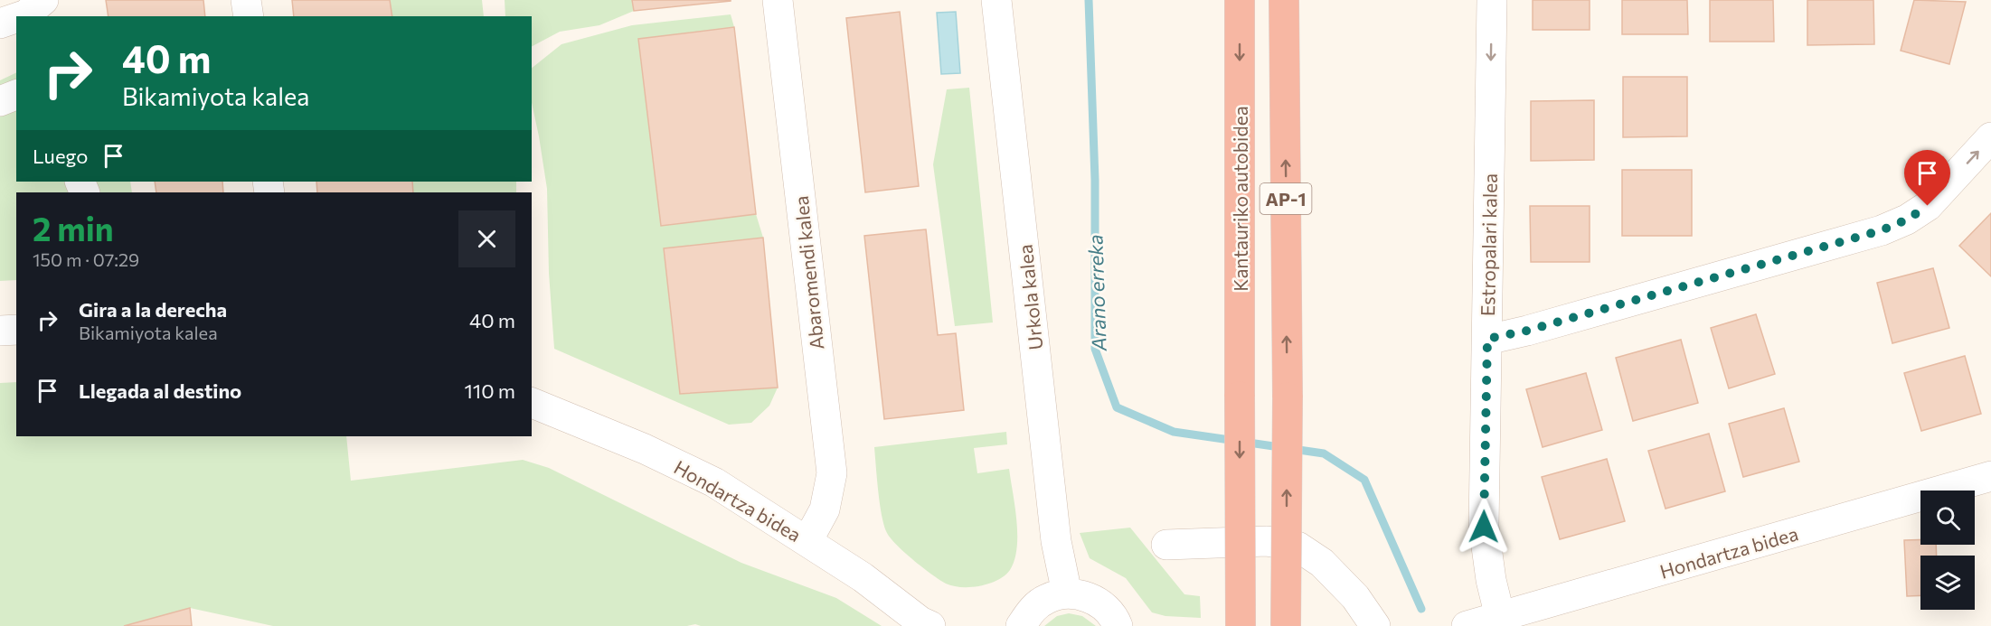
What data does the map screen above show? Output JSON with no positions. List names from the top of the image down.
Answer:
{
  "streets": {
    "highway": ["Kantauriko autobidea", "AP-1"],
    "street": [
      "Estropalari kalea",
      "Abaromendi kalea",
      "Urkola kalea",
      "Hondartza bidea"
    ]
  },
  "crossings": [
    ["Estropalari kalea", "Hondartza bidea"],
    ["Abaromendi kalea", "Hondartza bidea"]
  ],
  "one_way": ["Estropalari kalea"],
  "water": ["Arano erreka"],
  "page": {
    "turn": ["40 m", "Bikamiyota kalea"],
    "then": "Luego",
    "heading": ["2 min", "150 m · 07:29"],
    "list": [
      {
        "name": "Gira a la derecha",
        "note": "Bikamiyota kalea",
        "value": "40 m"
      },
      {
        "name": "Llegada al destino",
        "value": "110 m"
      }
    ]
  }
}
